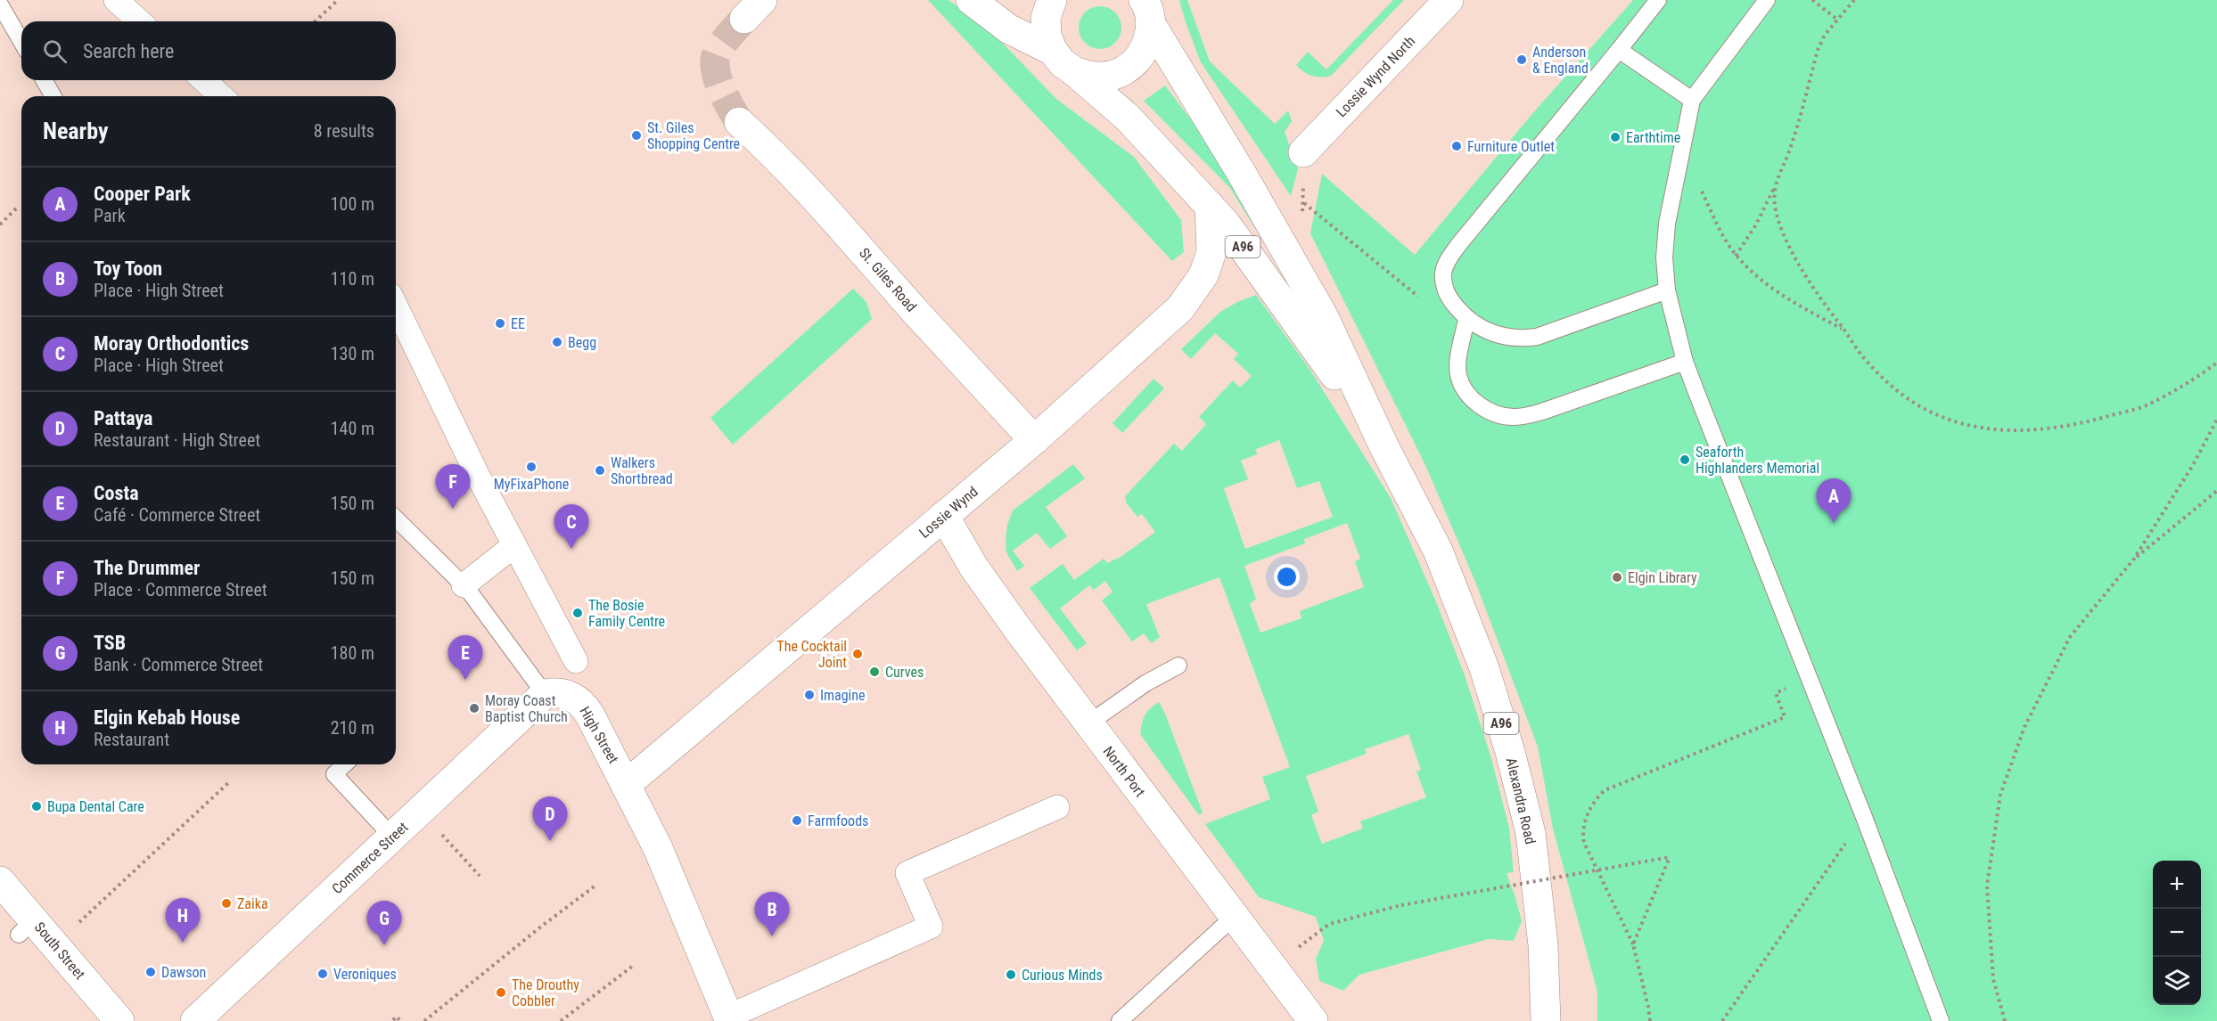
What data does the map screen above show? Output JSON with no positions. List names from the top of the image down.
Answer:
{
  "streets": {
    "main road": [
      "Lossie Wynd North",
      "A96",
      "St. Giles Road",
      "Lossie Wynd",
      "High Street",
      "North Port",
      "Alexandra Road",
      "Commerce Street",
      "South Street"
    ]
  },
  "crossings": [
    ["A96", "Lossie Wynd"],
    ["A96", "Alexandra Road"],
    ["St. Giles Road", "Lossie Wynd"],
    ["Lossie Wynd", "High Street"],
    ["Lossie Wynd", "North Port"],
    ["High Street", "Commerce Street"]
  ],
  "places": [
    "Anderson & England",
    "St. Giles Shopping Centre",
    "Earthtime",
    "Furniture Outlet",
    "EE",
    "Begg",
    "Seaforth Highlanders Memorial",
    "MyFixaPhone",
    "Walkers Shortbread",
    "Elgin Library",
    "The Bosie Family Centre",
    "The Cocktail Joint",
    "Curves",
    "Imagine",
    "Moray Coast Baptist Church",
    "Bupa Dental Care",
    "Farmfoods",
    "Zaika",
    "Dawson",
    "Veroniques",
    "Curious Minds",
    "The Drouthy Cobbler"
  ],
  "page": {
    "search": "Search here",
    "heading": ["Nearby", "8 results"],
    "list": [
      {
        "mark": "A",
        "name": "Cooper Park",
        "note": "Park",
        "value": "100 m"
      },
      {
        "mark": "B",
        "name": "Toy Toon",
        "note": "Place · High Street",
        "value": "110 m"
      },
      {
        "mark": "C",
        "name": "Moray Orthodontics",
        "note": "Place · High Street",
        "value": "130 m"
      },
      {
        "mark": "D",
        "name": "Pattaya",
        "note": "Restaurant · High Street",
        "value": "140 m"
      },
      {
        "mark": "E",
        "name": "Costa",
        "note": "Café · Commerce Street",
        "value": "150 m"
      },
      {
        "mark": "F",
        "name": "The Drummer",
        "note": "Place · Commerce Street",
        "value": "150 m"
      },
      {
        "mark": "G",
        "name": "TSB",
        "note": "Bank · Commerce Street",
        "value": "180 m"
      },
      {
        "mark": "H",
        "name": "Elgin Kebab House",
        "note": "Restaurant",
        "value": "210 m"
      }
    ],
    "pins": [
      "F",
      "A",
      "C",
      "E",
      "D",
      "B",
      "H",
      "G"
    ],
    "map_buttons": ["+", "−"]
  }
}
